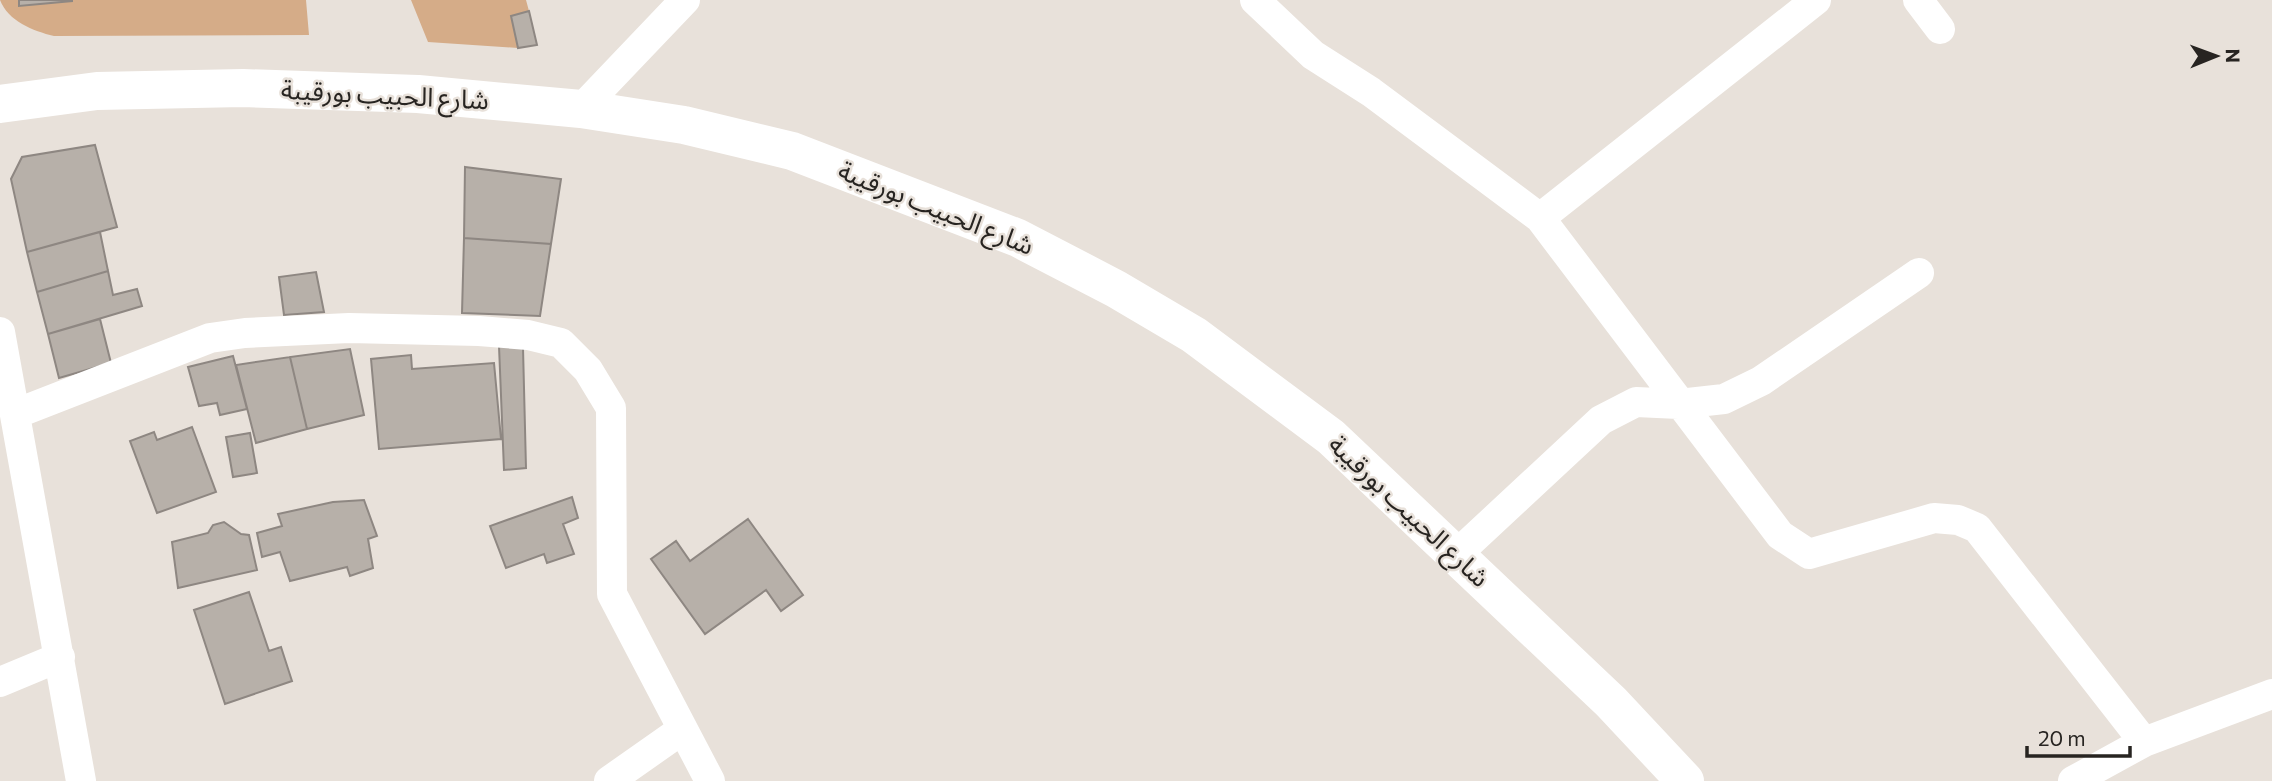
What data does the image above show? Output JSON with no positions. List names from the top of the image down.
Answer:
{
  "streets": {
    "street": ["شارع الحبيب بورقيبة"]
  },
  "scale_bar": "20 m",
  "north": "right"
}
